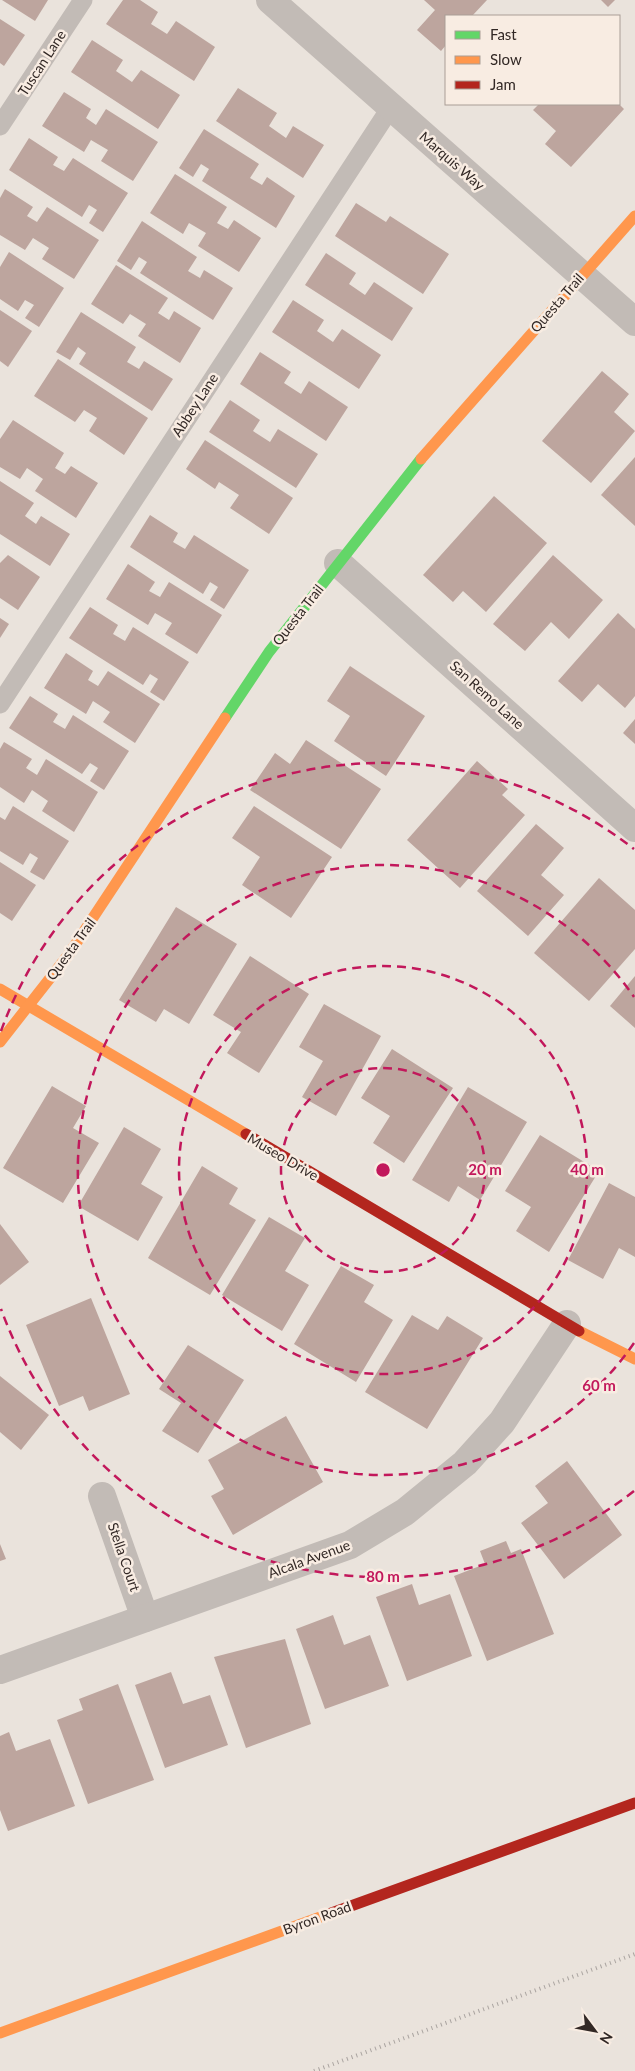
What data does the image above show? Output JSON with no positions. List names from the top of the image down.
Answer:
{
  "streets": {
    "street": [
      "Marquis Way",
      "Questa Trail",
      "San Remo Lane",
      "Museo Drive",
      "Stella Court",
      "Alcala Avenue",
      "Byron Road"
    ],
    "lane": ["Tuscan Lane", "Abbey Lane"]
  },
  "crossings": [
    ["Marquis Way", "Questa Trail"],
    ["Marquis Way", "Abbey Lane"],
    ["Questa Trail", "San Remo Lane"],
    ["Questa Trail", "Museo Drive"],
    ["Museo Drive", "Alcala Avenue"],
    ["Stella Court", "Alcala Avenue"]
  ],
  "legend": ["Fast", "Slow", "Jam"],
  "north": "bottom right",
  "rings": [
    "20 m",
    "40 m",
    "60 m",
    "80 m"
  ]
}
